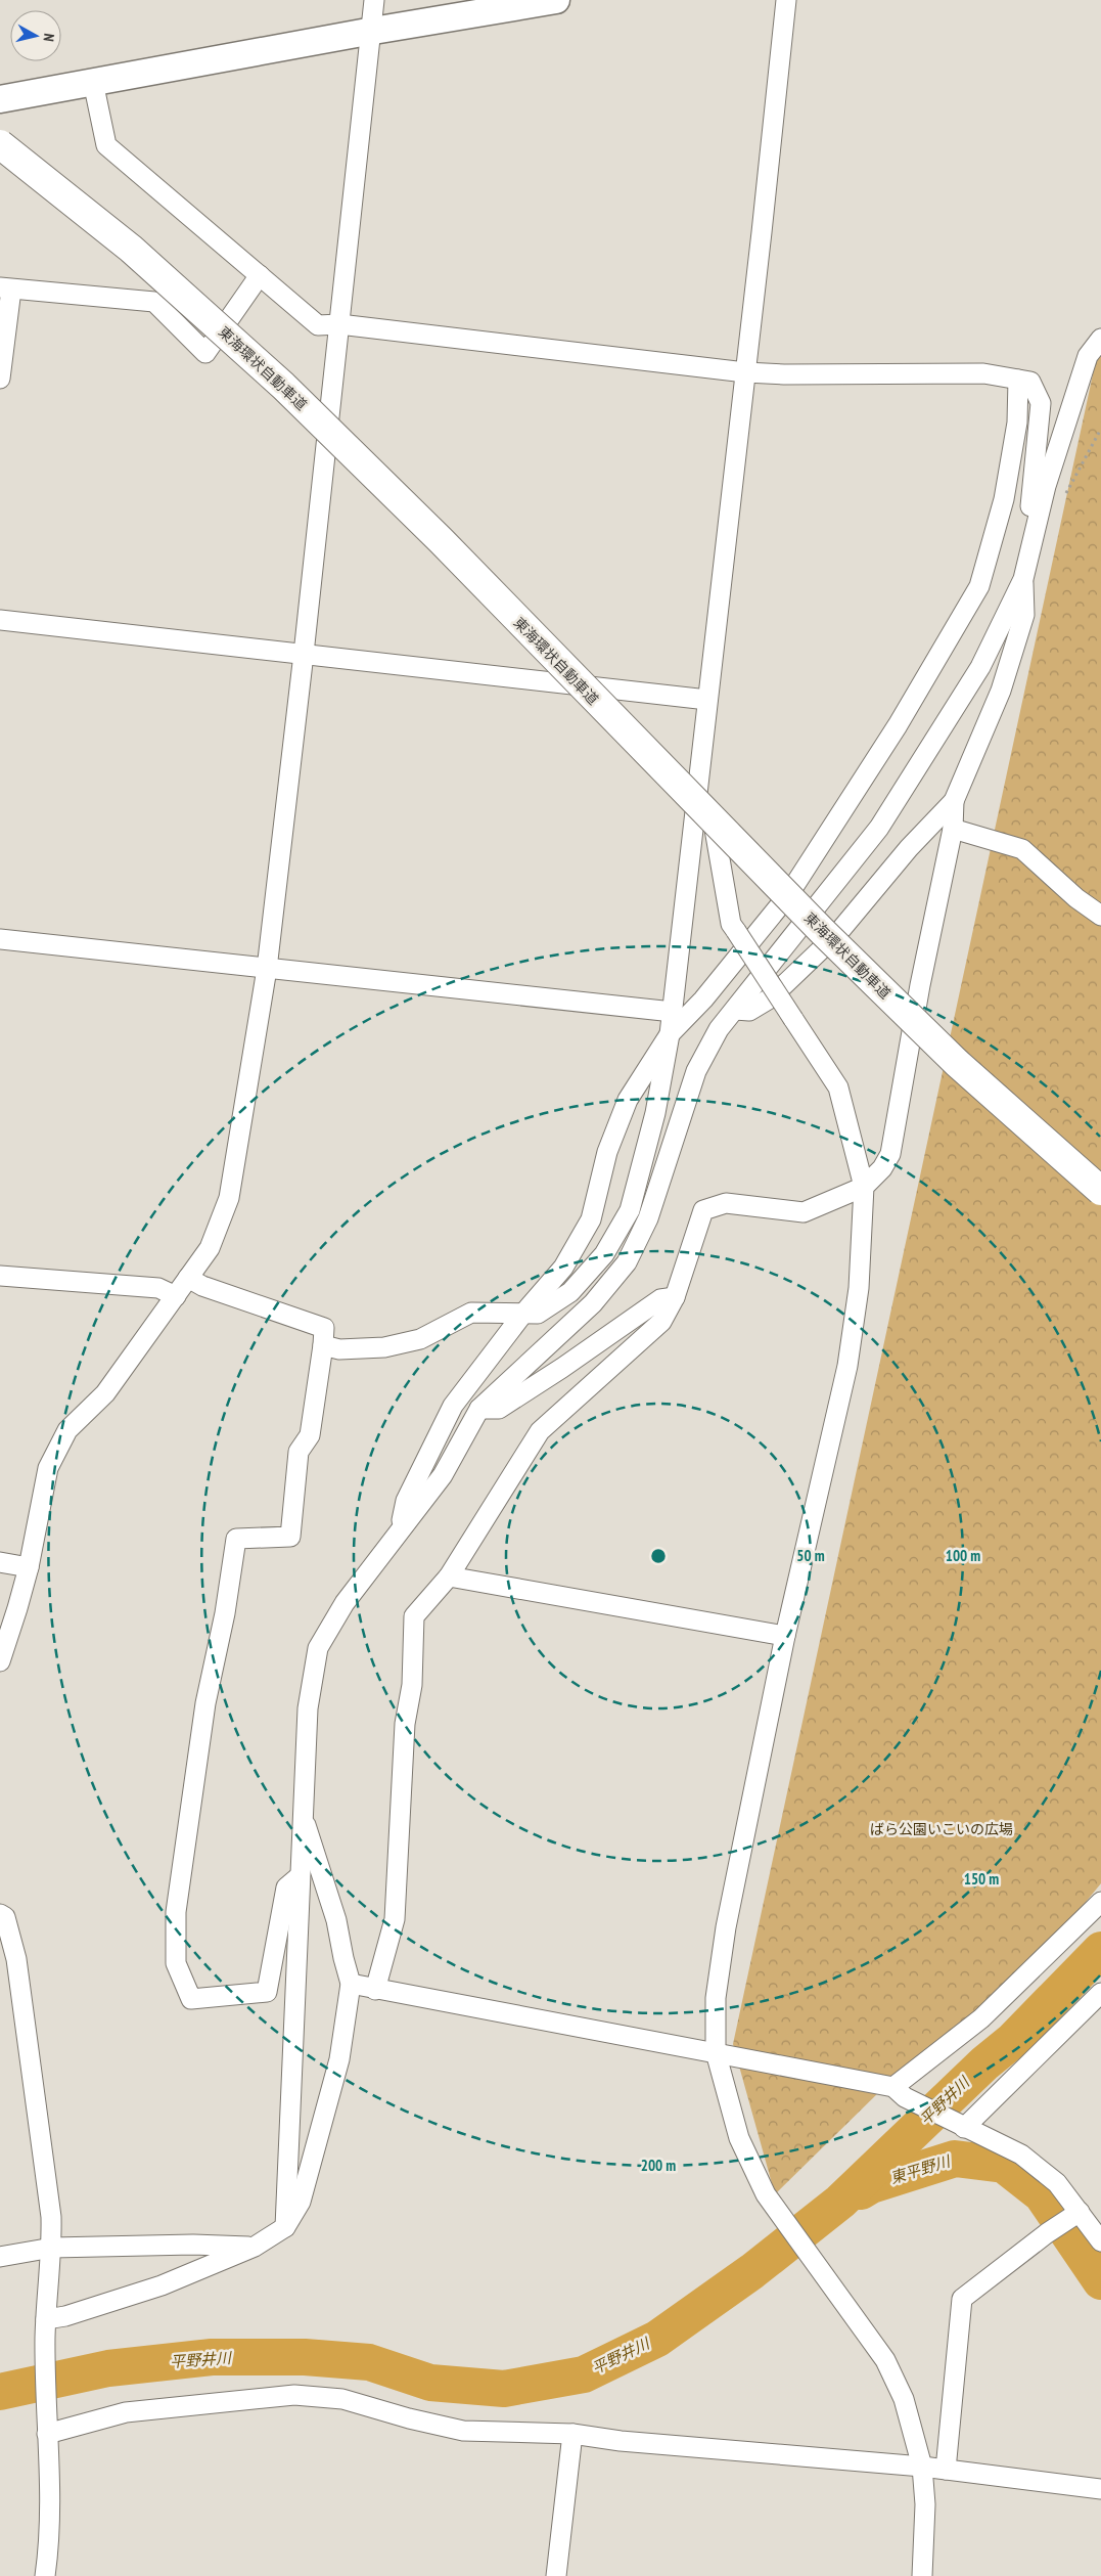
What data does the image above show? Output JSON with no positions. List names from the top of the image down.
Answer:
{
  "streets": {
    "highway": ["東海環状自動車道"]
  },
  "water": ["平野井川", "東平野川"],
  "parks": ["ばら公園いこいの広場"],
  "north": "right",
  "rings": [
    "50 m",
    "100 m",
    "150 m",
    "200 m"
  ]
}
